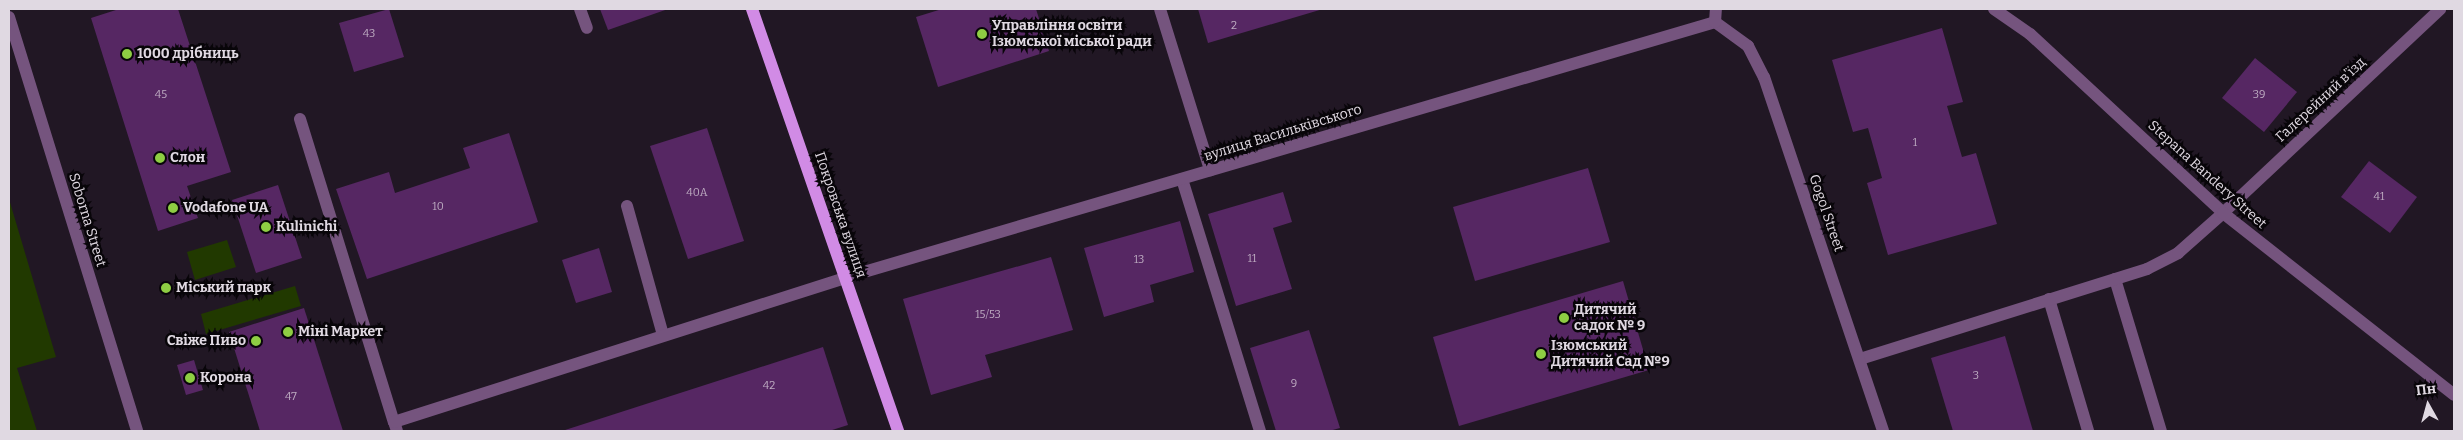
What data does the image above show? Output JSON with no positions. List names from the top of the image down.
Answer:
{
  "streets": {
    "main road": ["Покровська вулиця"],
    "street": [
      "Галерейний в’їзд",
      "вулиця Васильківського",
      "Stepana Bandery Street",
      "Gogol Street",
      "Soborna Street"
    ]
  },
  "crossings": [
    ["Галерейний в’їзд", "Stepana Bandery Street"],
    ["Галерейний в’їзд", "Gogol Street"],
    ["вулиця Васильківського", "Gogol Street"],
    ["вулиця Васильківського", "Покровська вулиця"]
  ],
  "places": [
    "Управління освіти Ізюмської міської ради",
    "1000 дрібниць",
    "Слон",
    "Vodafone UA",
    "Kulinichi",
    "Міський парк",
    "Дитячий садок № 9",
    "Міні Маркет",
    "Свіже Пиво",
    "Ізюмський Дитячий Сад №9",
    "Корона"
  ],
  "house_numbers": [
    "2",
    "43",
    "45",
    "39",
    "1",
    "40А",
    "41",
    "10",
    "11",
    "13",
    "15/53",
    "3",
    "9",
    "42",
    "47"
  ],
  "north": "top"
}
